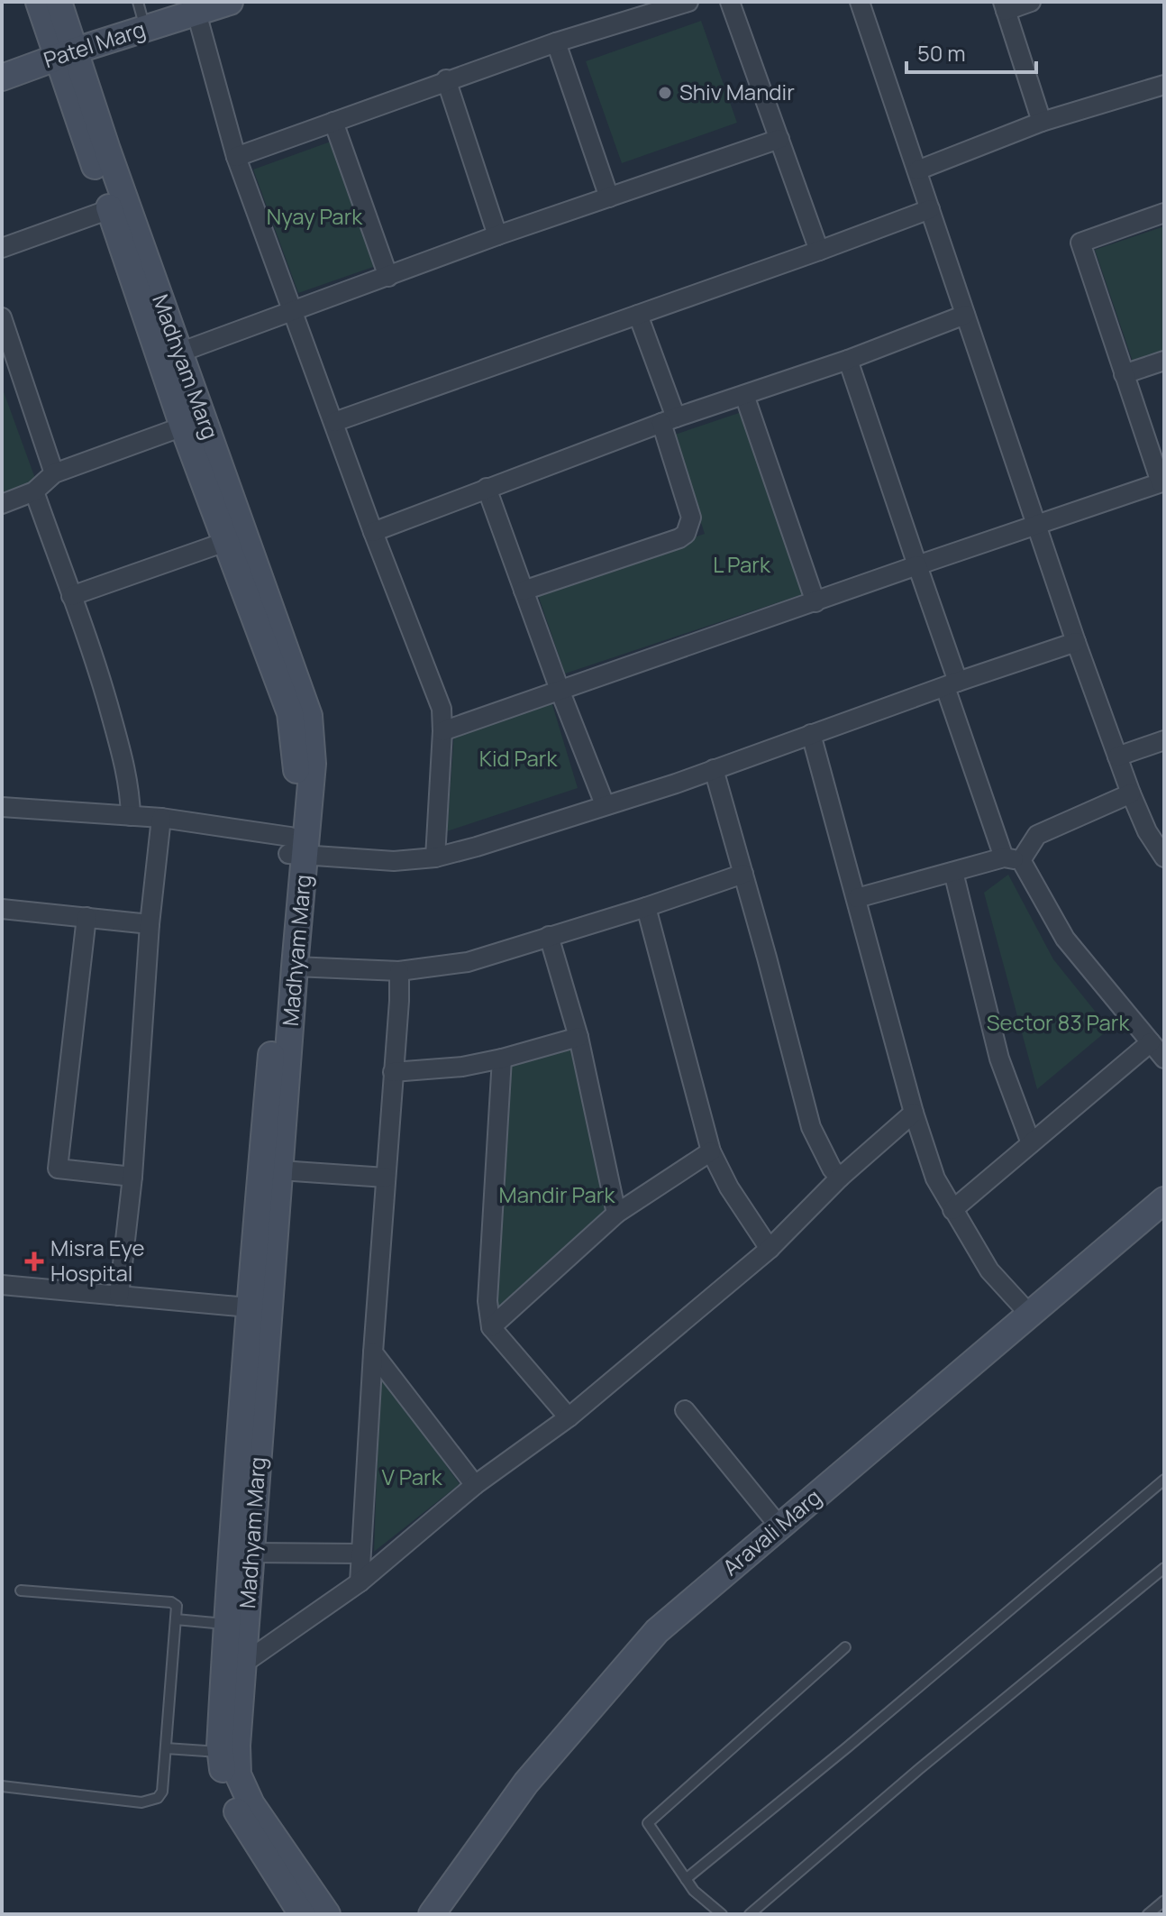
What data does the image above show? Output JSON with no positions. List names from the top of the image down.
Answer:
{
  "streets": {
    "street": ["Patel Marg", "Madhyam Marg", "Aravali Marg"]
  },
  "crossings": [
    ["Patel Marg", "Madhyam Marg"]
  ],
  "parks": [
    "Nyay Park",
    "L Park",
    "Kid Park",
    "Sector 83 Park",
    "Mandir Park",
    "V Park"
  ],
  "places": {
    "other": ["Shiv Mandir"],
    "health": ["Misra Eye Hospital"]
  },
  "scale_bar": "50 m"
}
